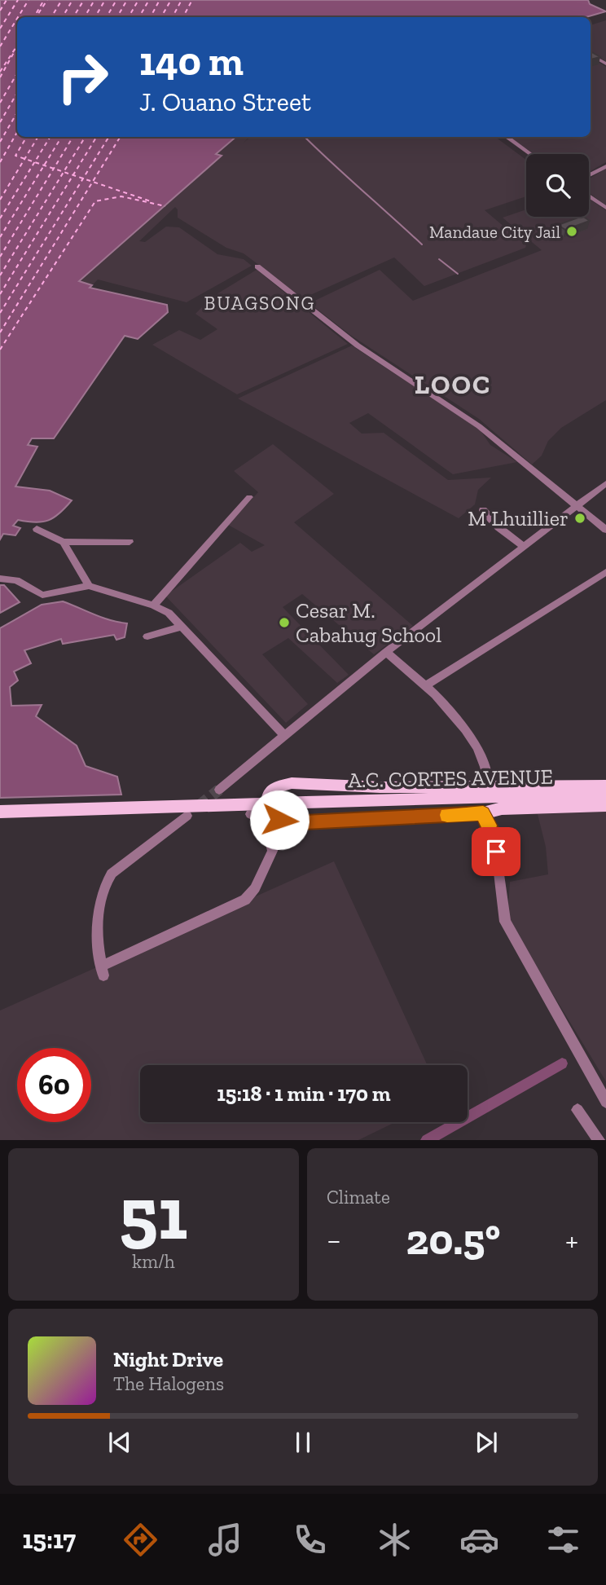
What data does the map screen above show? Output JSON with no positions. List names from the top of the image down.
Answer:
{
  "streets": {
    "main road": ["A.C. CORTES AVENUE"]
  },
  "districts": ["BUAGSONG", "LOOC"],
  "places": ["Mandaue City Jail", "M Lhuillier", "Cesar M. Cabahug School"],
  "page": {
    "turn": ["140 m", "J. Ouano Street"],
    "limit": "60",
    "trip": "15:18 · 1 min · 170 m",
    "tile": [
      ["51", "km/h"],
      "Climate"
    ],
    "heat": ["−", "20.5°", "+"],
    "song": ["Night Drive", "The Halogens"],
    "tabs": "15:17"
  }
}
